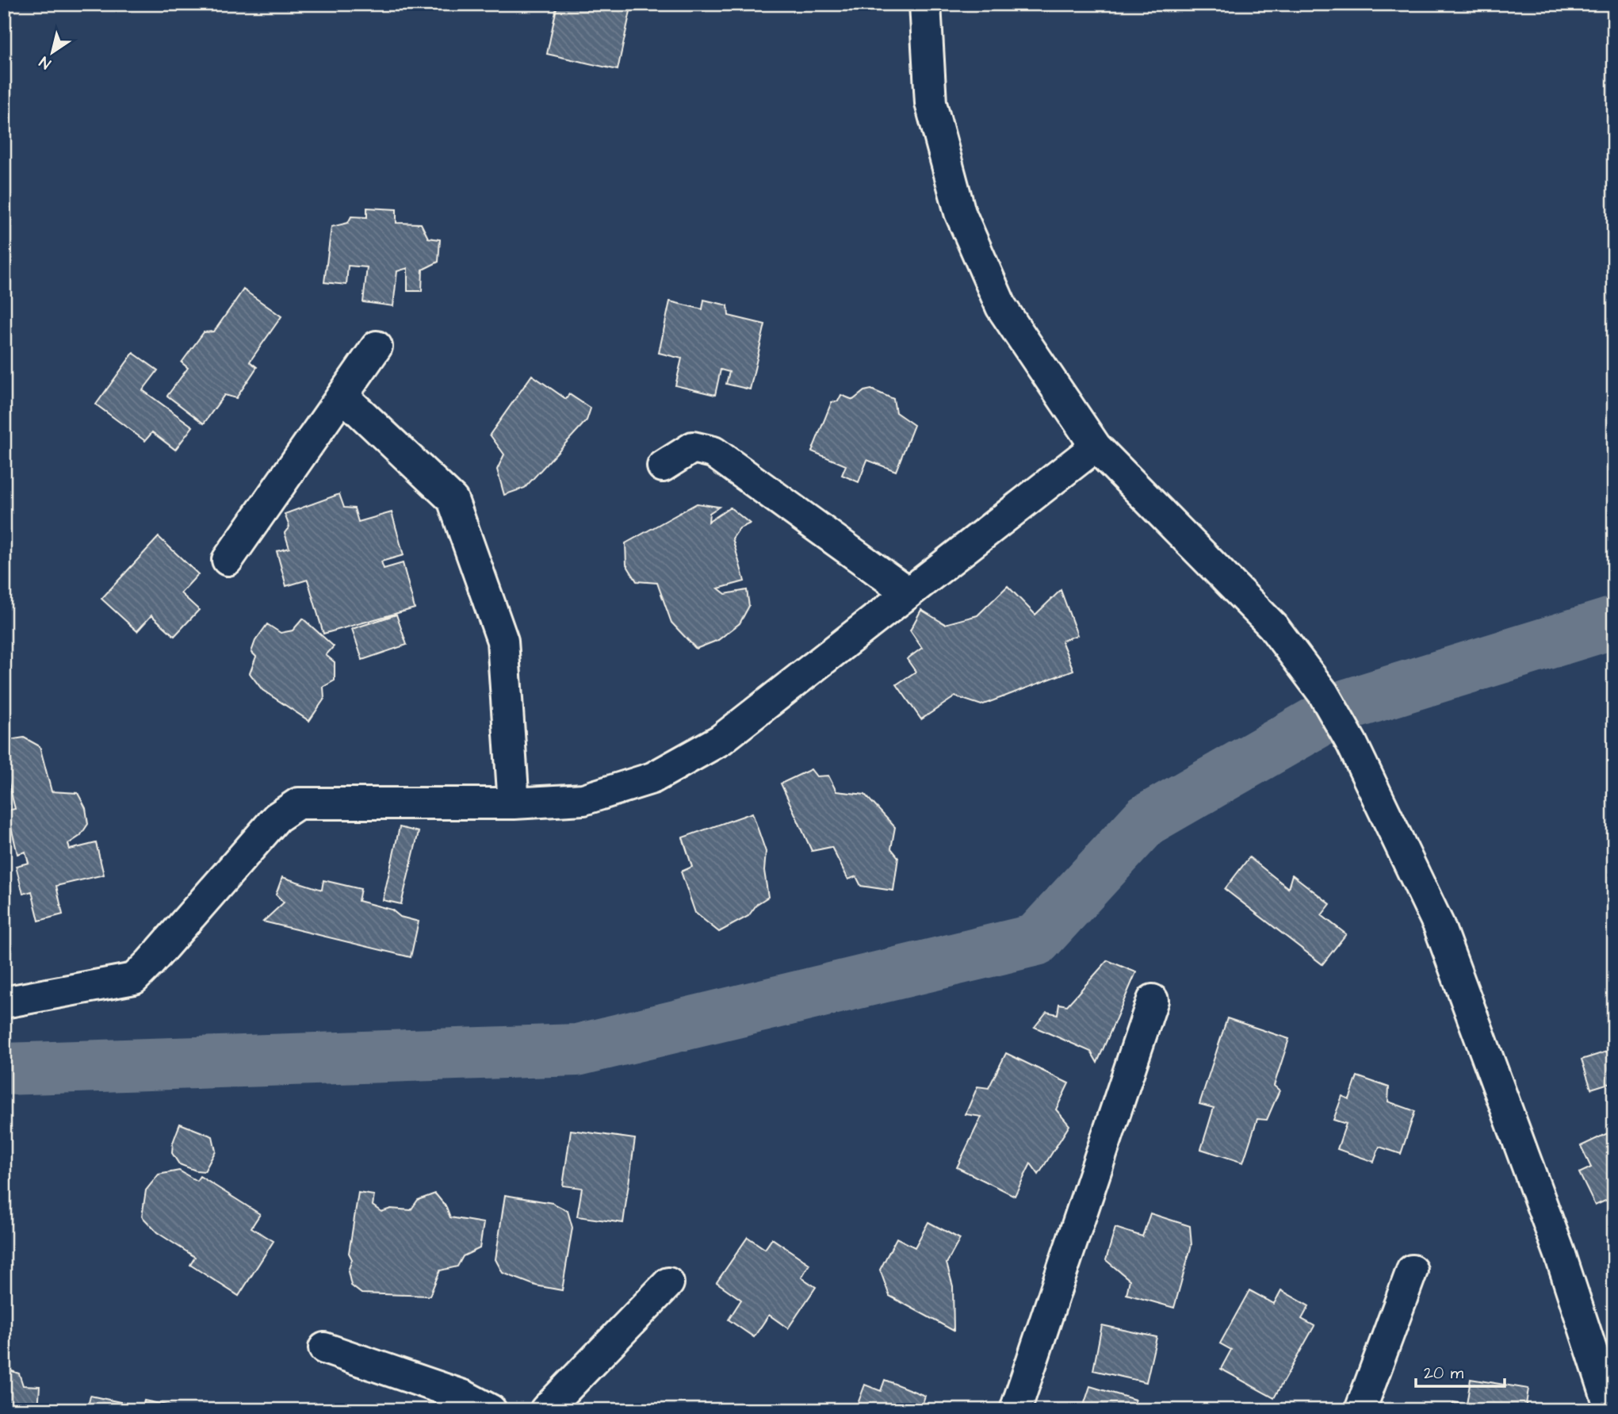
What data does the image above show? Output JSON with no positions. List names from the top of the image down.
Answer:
{
  "scale_bar": "20 m",
  "north": "bottom left"
}
